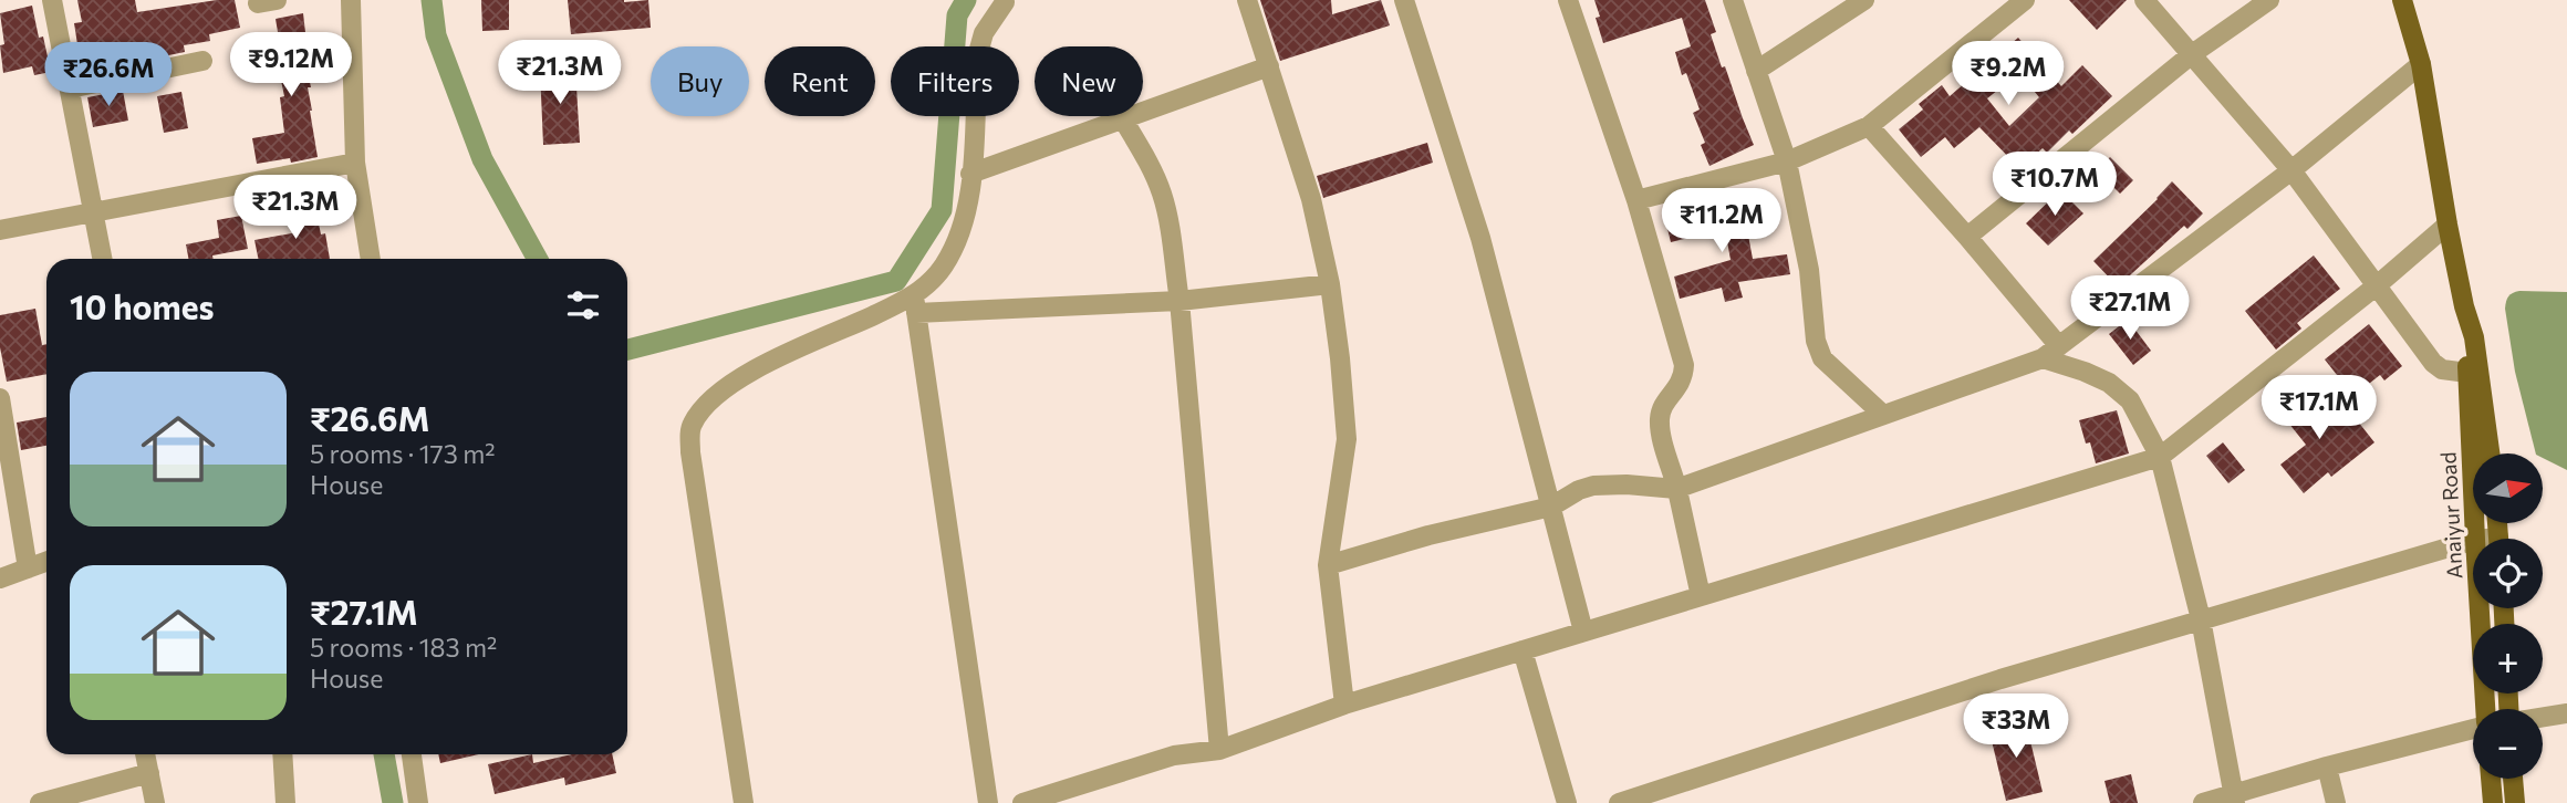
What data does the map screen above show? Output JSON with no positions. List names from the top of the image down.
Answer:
{
  "streets": {
    "main road": ["Anaiyur Road"]
  },
  "north": "right",
  "page": {
    "price": [
      "₹9.12M",
      "₹21.3M",
      "₹9.2M",
      "₹26.6M",
      "₹10.7M",
      "₹21.3M",
      "₹11.2M",
      "₹27.1M",
      "₹17.1M",
      "₹33M"
    ],
    "chip": [
      "Buy",
      "Rent",
      "Filters",
      "New"
    ],
    "heading": "10 homes",
    "list": [
      {
        "name": "₹26.6M",
        "note": "5 rooms · 173 m² · House"
      },
      {
        "name": "₹27.1M",
        "note": "5 rooms · 183 m² · House"
      }
    ],
    "map_buttons": ["+", "−"]
  }
}
